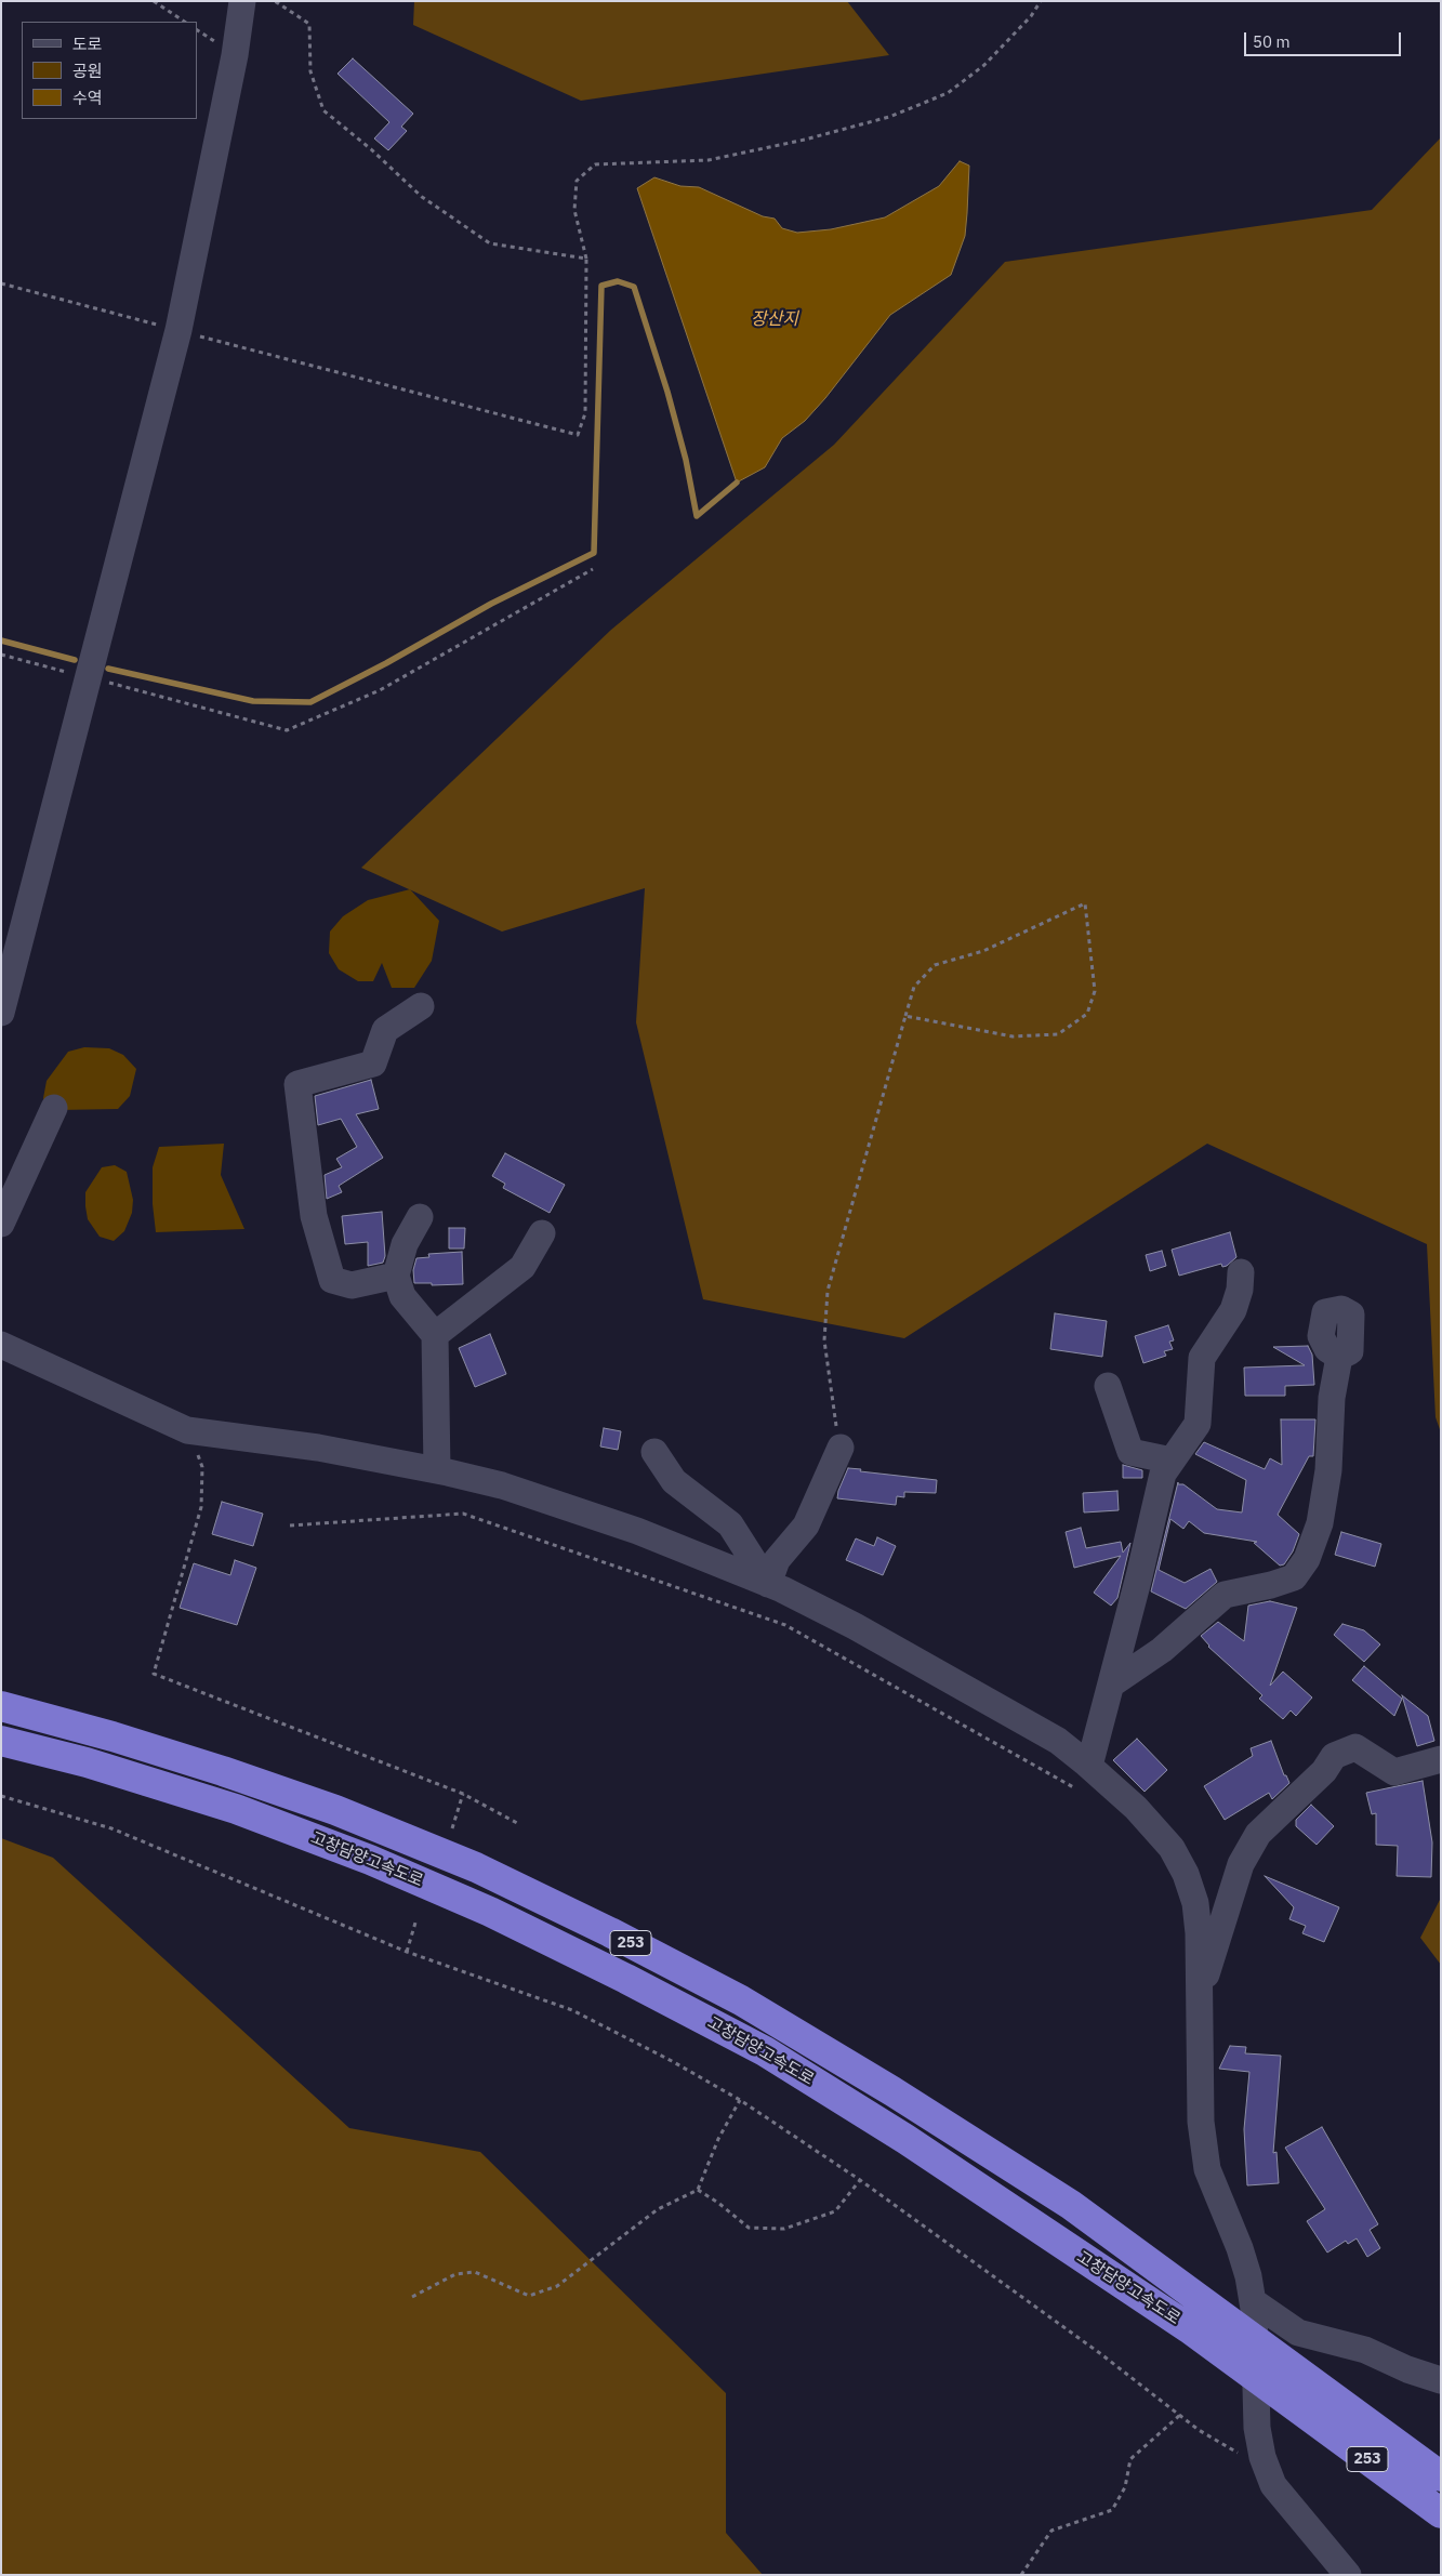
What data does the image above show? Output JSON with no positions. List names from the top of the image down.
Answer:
{
  "streets": {
    "highway": ["고창담양고속도로", "253"]
  },
  "water": ["장산지"],
  "legend": ["도로", "공원", "수역"],
  "scale_bar": "50 m"
}
